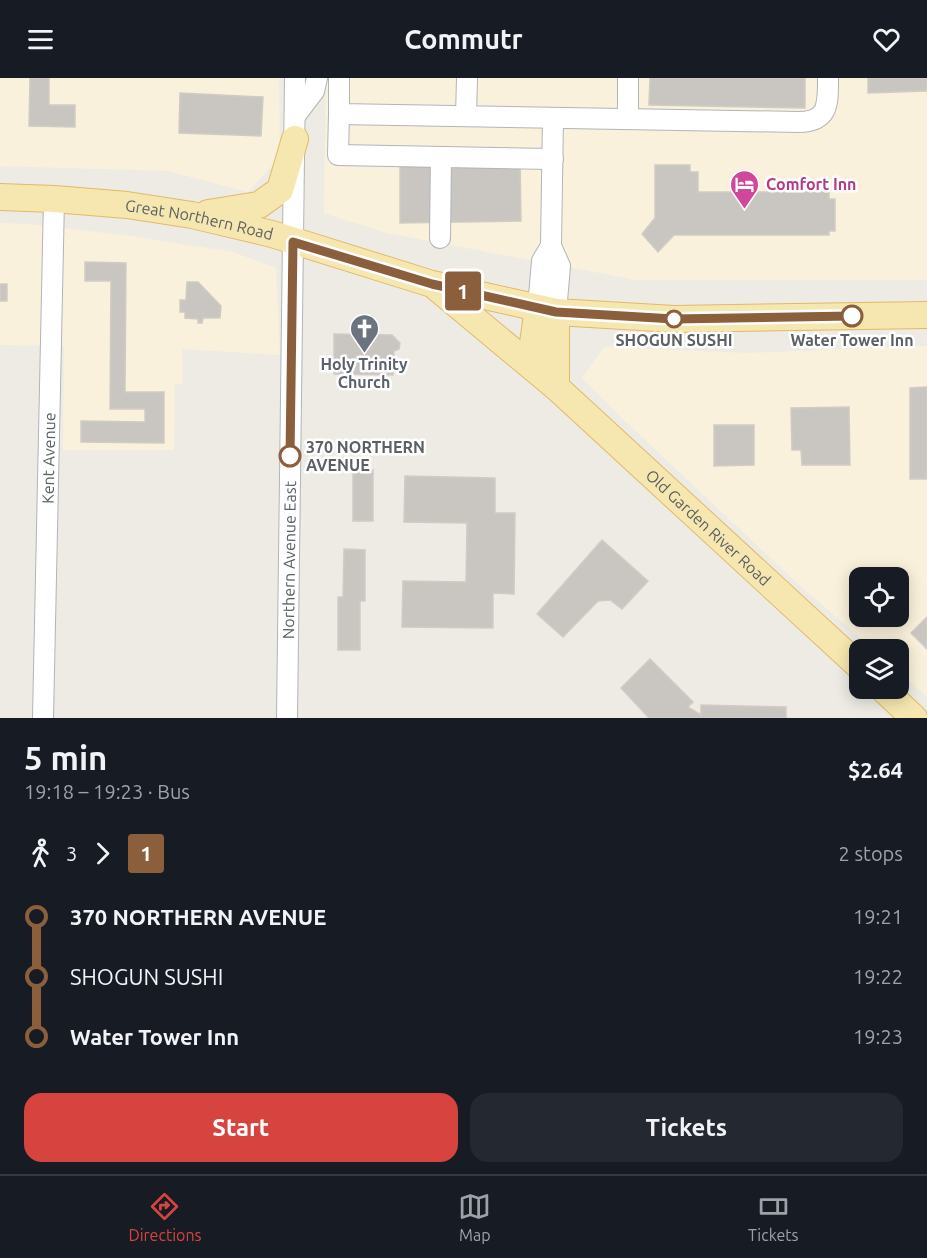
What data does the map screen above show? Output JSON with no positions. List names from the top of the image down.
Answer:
{
  "streets": {
    "main road": ["Great Northern Road", "Old Garden River Road"],
    "street": ["Kent Avenue", "Northern Avenue East"]
  },
  "crossings": [
    ["Great Northern Road", "Kent Avenue"],
    ["Great Northern Road", "Old Garden River Road"],
    ["Great Northern Road", "Northern Avenue East"]
  ],
  "places": {
    "hotel": ["Comfort Inn"],
    "other": ["Water Tower Inn", "SHOGUN SUSHI", "370 NORTHERN AVENUE"],
    "church": ["Holy Trinity Church"]
  },
  "lines": ["bus line 1"],
  "page": {
    "header": "Commutr",
    "on_map": "1",
    "heading": ["5 min", "19:18 – 19:23 · Bus", "$2.64"],
    "legs": ["3", "1", "2 stops"],
    "list": [
      {
        "name": "370 NORTHERN AVENUE",
        "value": "19:21"
      },
      {
        "name": "SHOGUN SUSHI",
        "value": "19:22"
      },
      {
        "name": "Water Tower Inn",
        "value": "19:23"
      }
    ],
    "buttons": ["Start", "Tickets"],
    "tabs": ["Directions", "Map", "Tickets"]
  }
}
